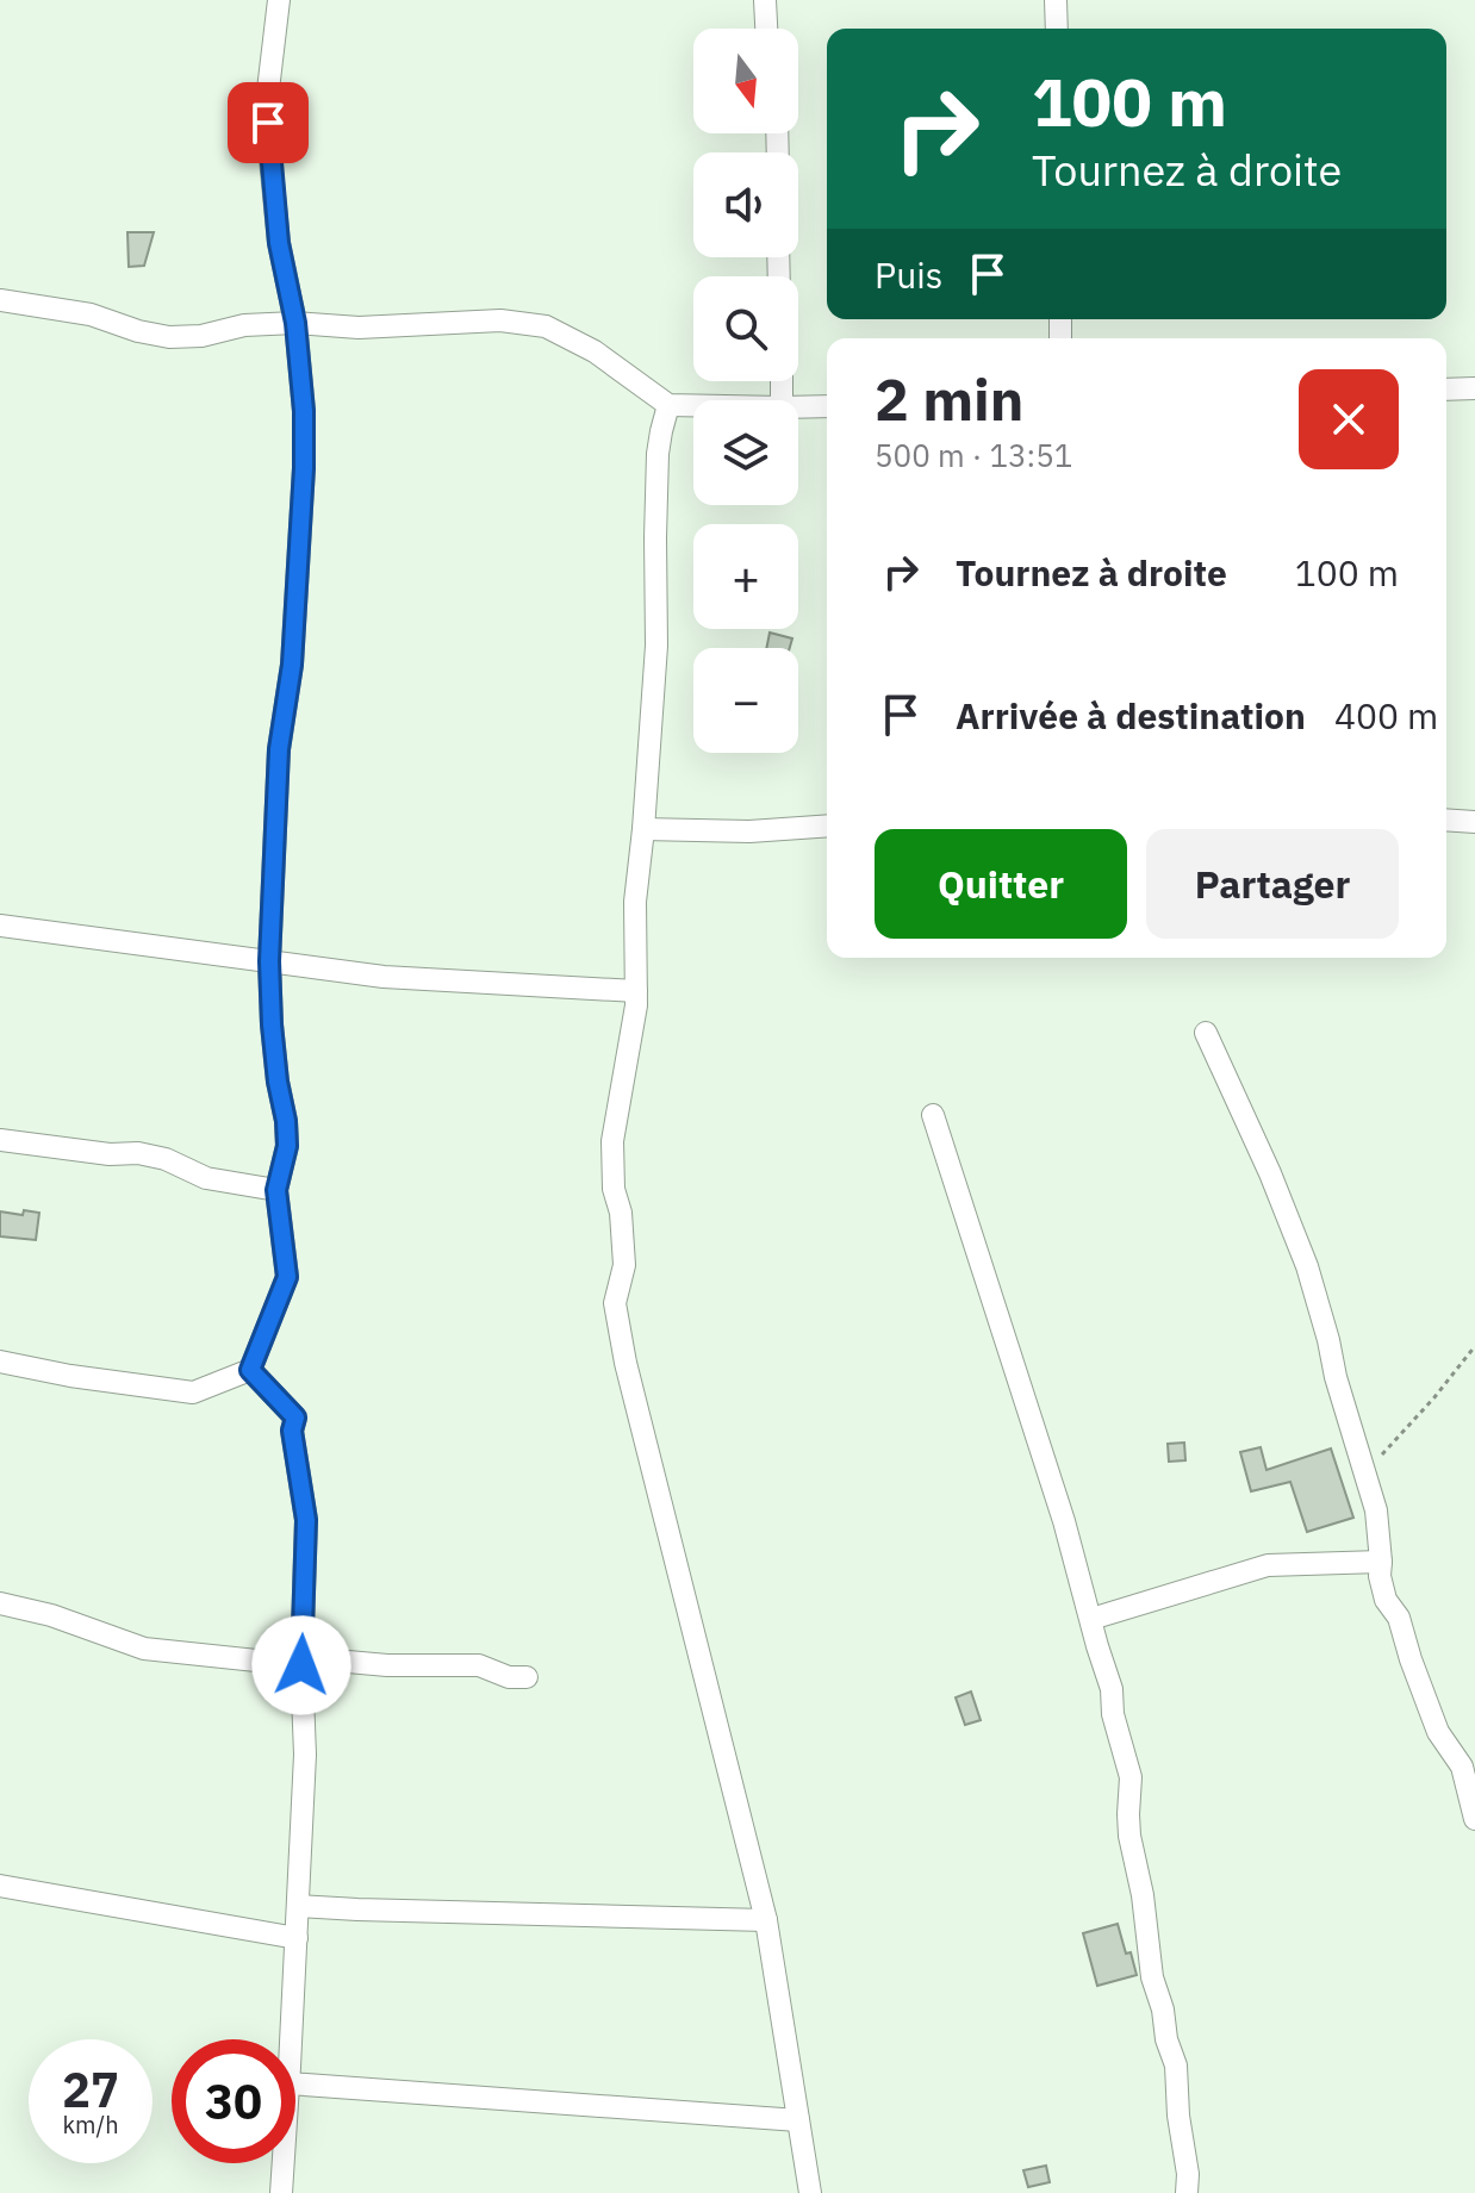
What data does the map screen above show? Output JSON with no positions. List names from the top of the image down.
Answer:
{
  "north": "bottom",
  "page": {
    "map_buttons": ["+", "−"],
    "turn": ["100 m", "Tournez à droite"],
    "then": "Puis",
    "heading": ["2 min", "500 m · 13:51"],
    "list": [
      {
        "name": "Tournez à droite",
        "value": "100 m"
      },
      {
        "name": "Arrivée à destination",
        "value": "400 m"
      }
    ],
    "buttons": ["Quitter", "Partager"],
    "speed": "27 km/h",
    "limit": "30"
  }
}
